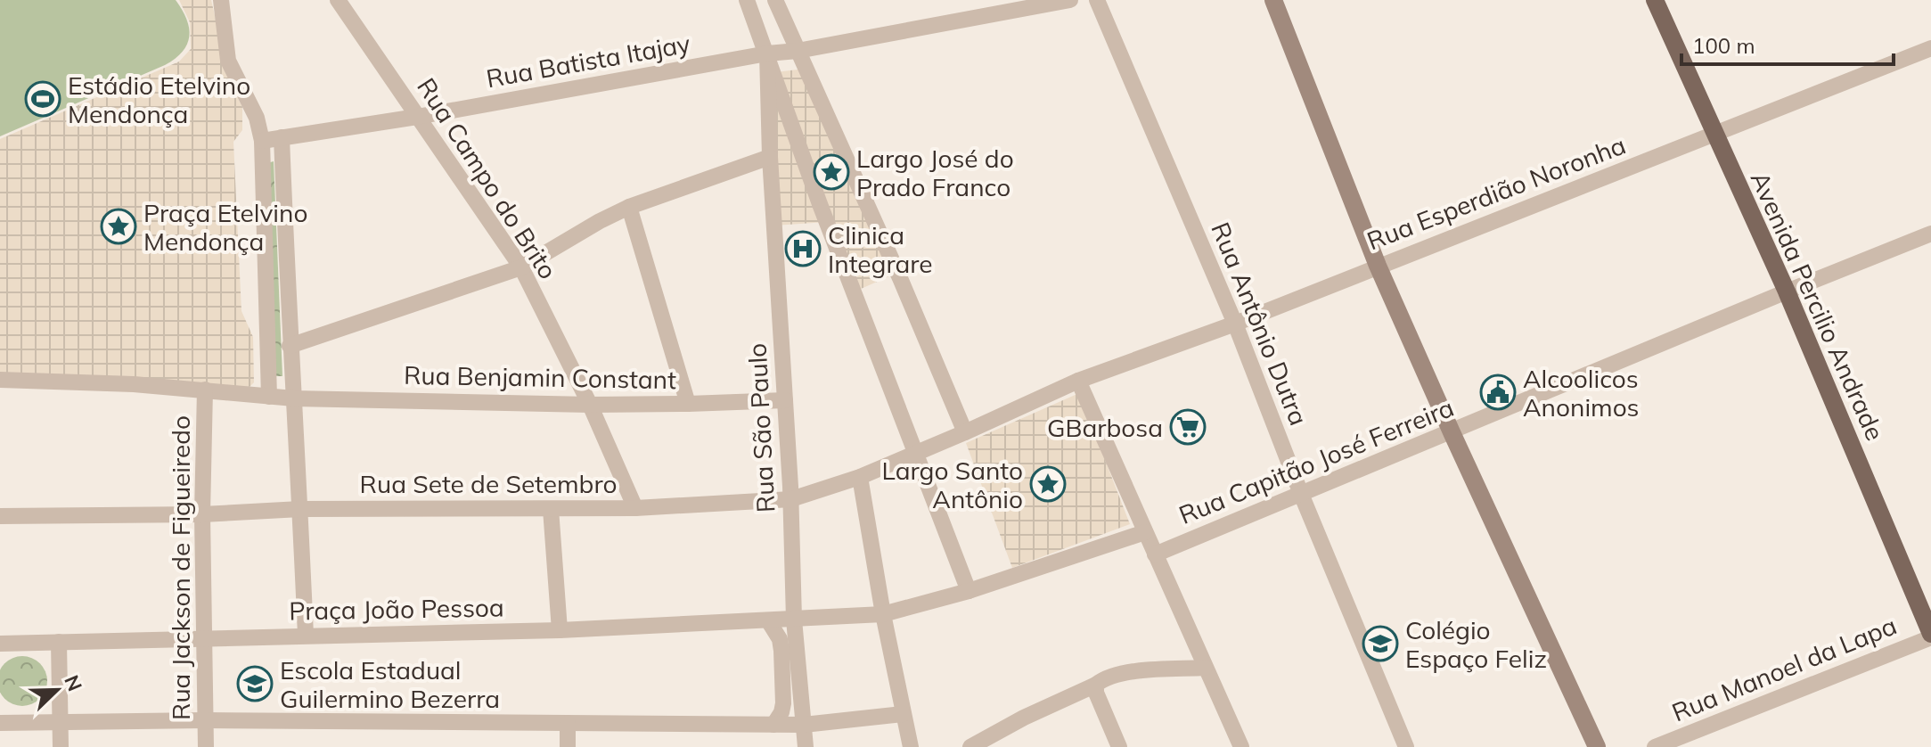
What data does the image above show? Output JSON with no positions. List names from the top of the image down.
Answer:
{
  "streets": {
    "main road": ["Avenida Percilio Andrade"],
    "street": [
      "Rua Batista Itajay",
      "Rua Campo do Brito",
      "Rua Esperdião Noronha",
      "Rua Antônio Dutra",
      "Rua Benjamin Constant",
      "Rua São Paulo",
      "Rua Capitão José Ferreira",
      "Rua Sete de Setembro",
      "Rua Jackson de Figueiredo",
      "Praça João Pessoa",
      "Rua Manoel da Lapa"
    ]
  },
  "crossings": [
    ["Rua Batista Itajay", "Rua Campo do Brito"],
    ["Rua Batista Itajay", "Rua São Paulo"],
    ["Rua Campo do Brito", "Rua Benjamin Constant"],
    ["Rua Campo do Brito", "Rua Sete de Setembro"],
    ["Rua Esperdião Noronha", "Avenida Percilio Andrade"],
    ["Rua Esperdião Noronha", "Rua Antônio Dutra"],
    ["Avenida Percilio Andrade", "Rua Capitão José Ferreira"],
    ["Avenida Percilio Andrade", "Rua Manoel da Lapa"],
    ["Rua Antônio Dutra", "Rua Capitão José Ferreira"],
    ["Rua Benjamin Constant", "Rua São Paulo"],
    ["Rua São Paulo", "Rua Sete de Setembro"],
    ["Rua São Paulo", "Praça João Pessoa"],
    ["Rua Sete de Setembro", "Rua Jackson de Figueiredo"],
    ["Rua Jackson de Figueiredo", "Praça João Pessoa"]
  ],
  "places": {
    "sports": ["Estádio Etelvino Mendonça"],
    "place": ["Largo José do Prado Franco", "Praça Etelvino Mendonça", "Largo Santo Antônio"],
    "hospital": ["Clinica Integrare"],
    "public building": ["Alcoolicos Anonimos"],
    "supermarket": ["GBarbosa"],
    "school or university": ["Colégio Espaço Feliz", "Escola Estadual Guilermino Bezerra"]
  },
  "scale_bar": "100 m",
  "north": "top right"
}
